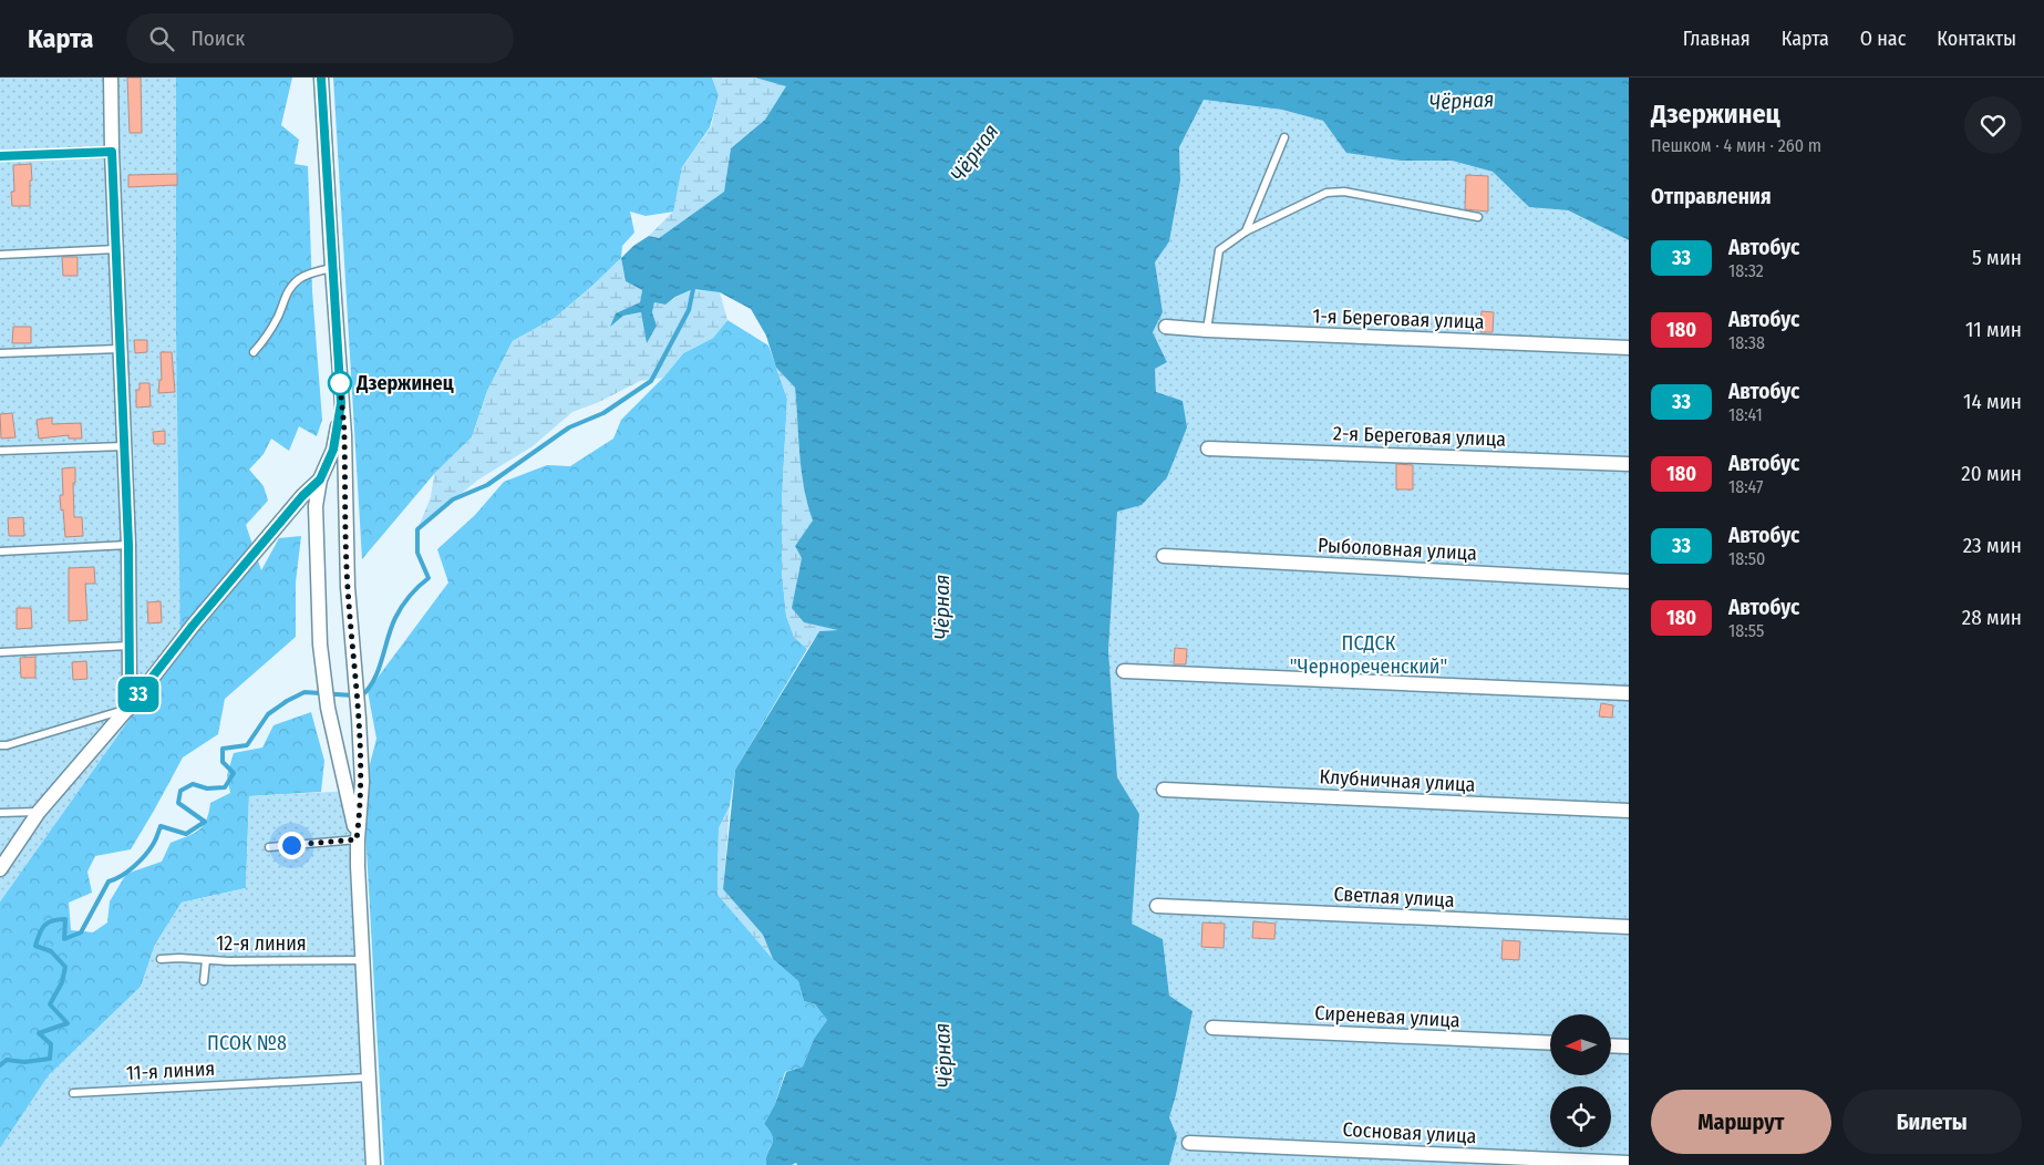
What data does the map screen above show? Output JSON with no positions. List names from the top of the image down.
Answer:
{
  "streets": {
    "street": [
      "1-я Береговая улица",
      "2-я Береговая улица",
      "Рыболовная улица",
      "Клубничная улица",
      "Светлая улица",
      "Сиреневая улица",
      "Сосновая улица"
    ],
    "lane": ["12-я линия", "11-я линия"]
  },
  "water": ["Чёрная"],
  "parks": ["ПСДСК \"Чернореченский\"", "ПСОК №8"],
  "places": ["Дзержинец"],
  "lines": ["bus line 33"],
  "north": "left",
  "page": {
    "header": "Карта",
    "search": "Поиск",
    "nav": [
      "Главная",
      "Карта",
      "О нас",
      "Контакты"
    ],
    "on_map": "33",
    "heading": [
      ["Дзержинец", "Пешком · 4 мин · 260 m"],
      "Отправления"
    ],
    "list": [
      {
        "mark": "33",
        "name": "Автобус",
        "note": "18:32",
        "value": "5 мин"
      },
      {
        "mark": "180",
        "name": "Автобус",
        "note": "18:38",
        "value": "11 мин"
      },
      {
        "mark": "33",
        "name": "Автобус",
        "note": "18:41",
        "value": "14 мин"
      },
      {
        "mark": "180",
        "name": "Автобус",
        "note": "18:47",
        "value": "20 мин"
      },
      {
        "mark": "33",
        "name": "Автобус",
        "note": "18:50",
        "value": "23 мин"
      },
      {
        "mark": "180",
        "name": "Автобус",
        "note": "18:55",
        "value": "28 мин"
      }
    ],
    "buttons": ["Маршрут", "Билеты"]
  }
}
